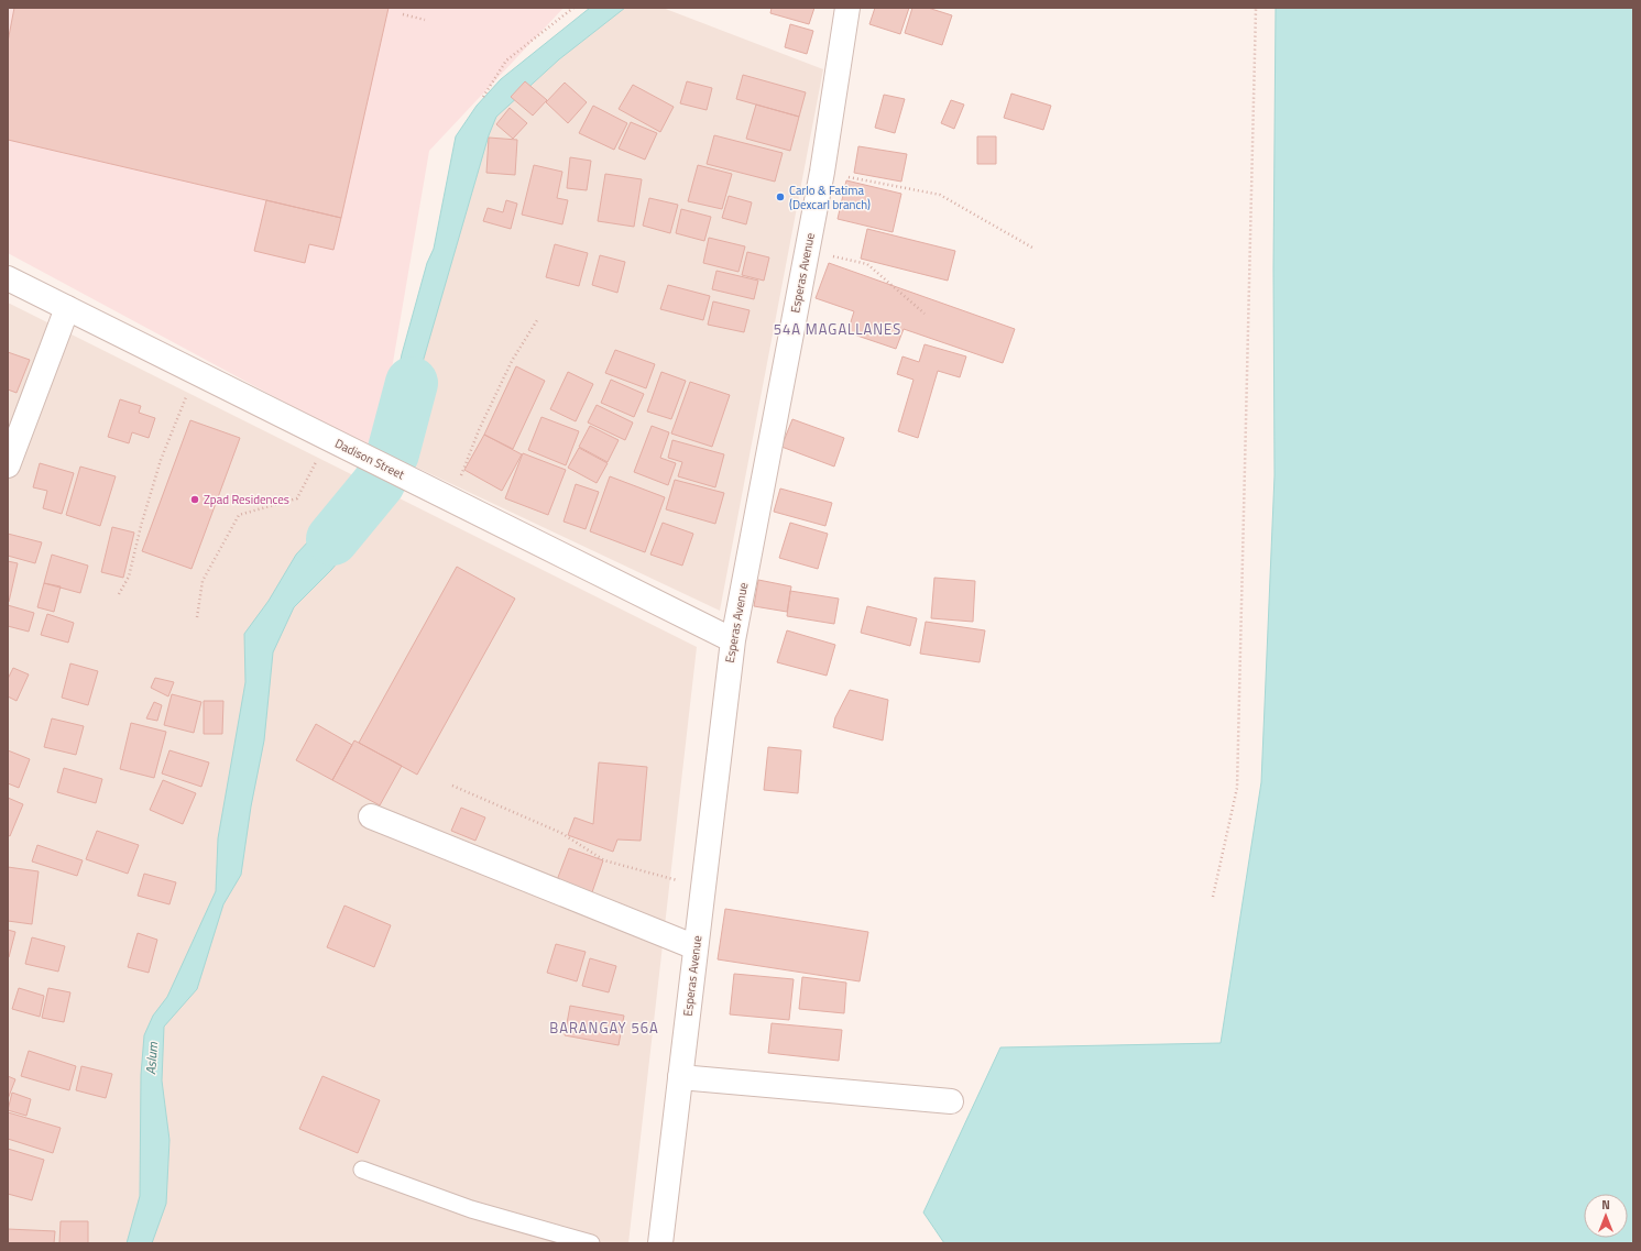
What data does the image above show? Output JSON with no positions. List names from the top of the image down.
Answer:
{
  "streets": {
    "street": ["Esperas Avenue", "Dadison Street"]
  },
  "crossings": [
    ["Esperas Avenue", "Dadison Street"]
  ],
  "districts": ["54A MAGALLANES", "BARANGAY 56A"],
  "water": ["Aslum"],
  "places": ["Carlo & Fatima (Dexcarl branch)", "Zpad Residences"],
  "north": "top"
}
